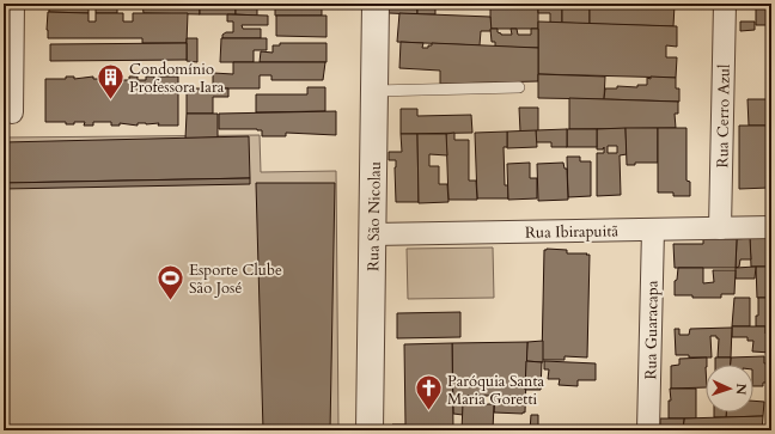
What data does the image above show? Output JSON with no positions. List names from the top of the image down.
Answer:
{
  "streets": {
    "street": [
      "Rua Cerro Azul",
      "Rua São Nicolau",
      "Rua Ibirapuitã",
      "Rua Guaracapa"
    ]
  },
  "crossings": [
    ["Rua Cerro Azul", "Rua Ibirapuitã"],
    ["Rua São Nicolau", "Rua Ibirapuitã"],
    ["Rua Ibirapuitã", "Rua Guaracapa"]
  ],
  "places": {
    "building": ["Condomínio Professora Iara"],
    "sports": ["Esporte Clube São José"],
    "church": ["Paróquia Santa Maria Goretti"]
  },
  "north": "right"
}
